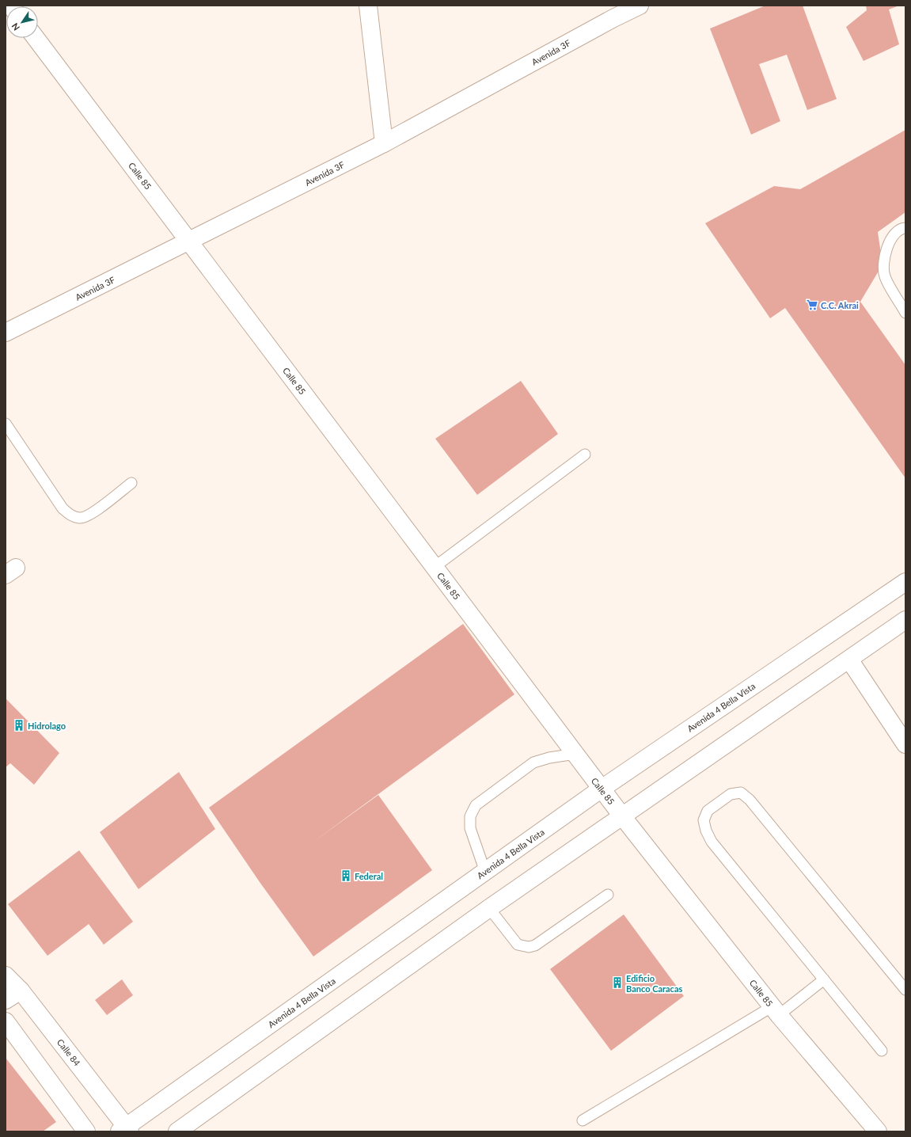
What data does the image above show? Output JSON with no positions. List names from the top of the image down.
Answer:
{
  "streets": {
    "street": [
      "Avenida 3F",
      "Calle 85",
      "Avenida 4 Bella Vista",
      "Calle 84"
    ]
  },
  "crossings": [
    ["Avenida 3F", "Calle 85"],
    ["Calle 85", "Avenida 4 Bella Vista"],
    ["Avenida 4 Bella Vista", "Calle 84"]
  ],
  "places": {
    "supermarket": ["C.C. Akrai"],
    "building": ["Hidrolago", "Federal", "Edificio Banco Caracas"]
  },
  "north": "bottom left"
}
